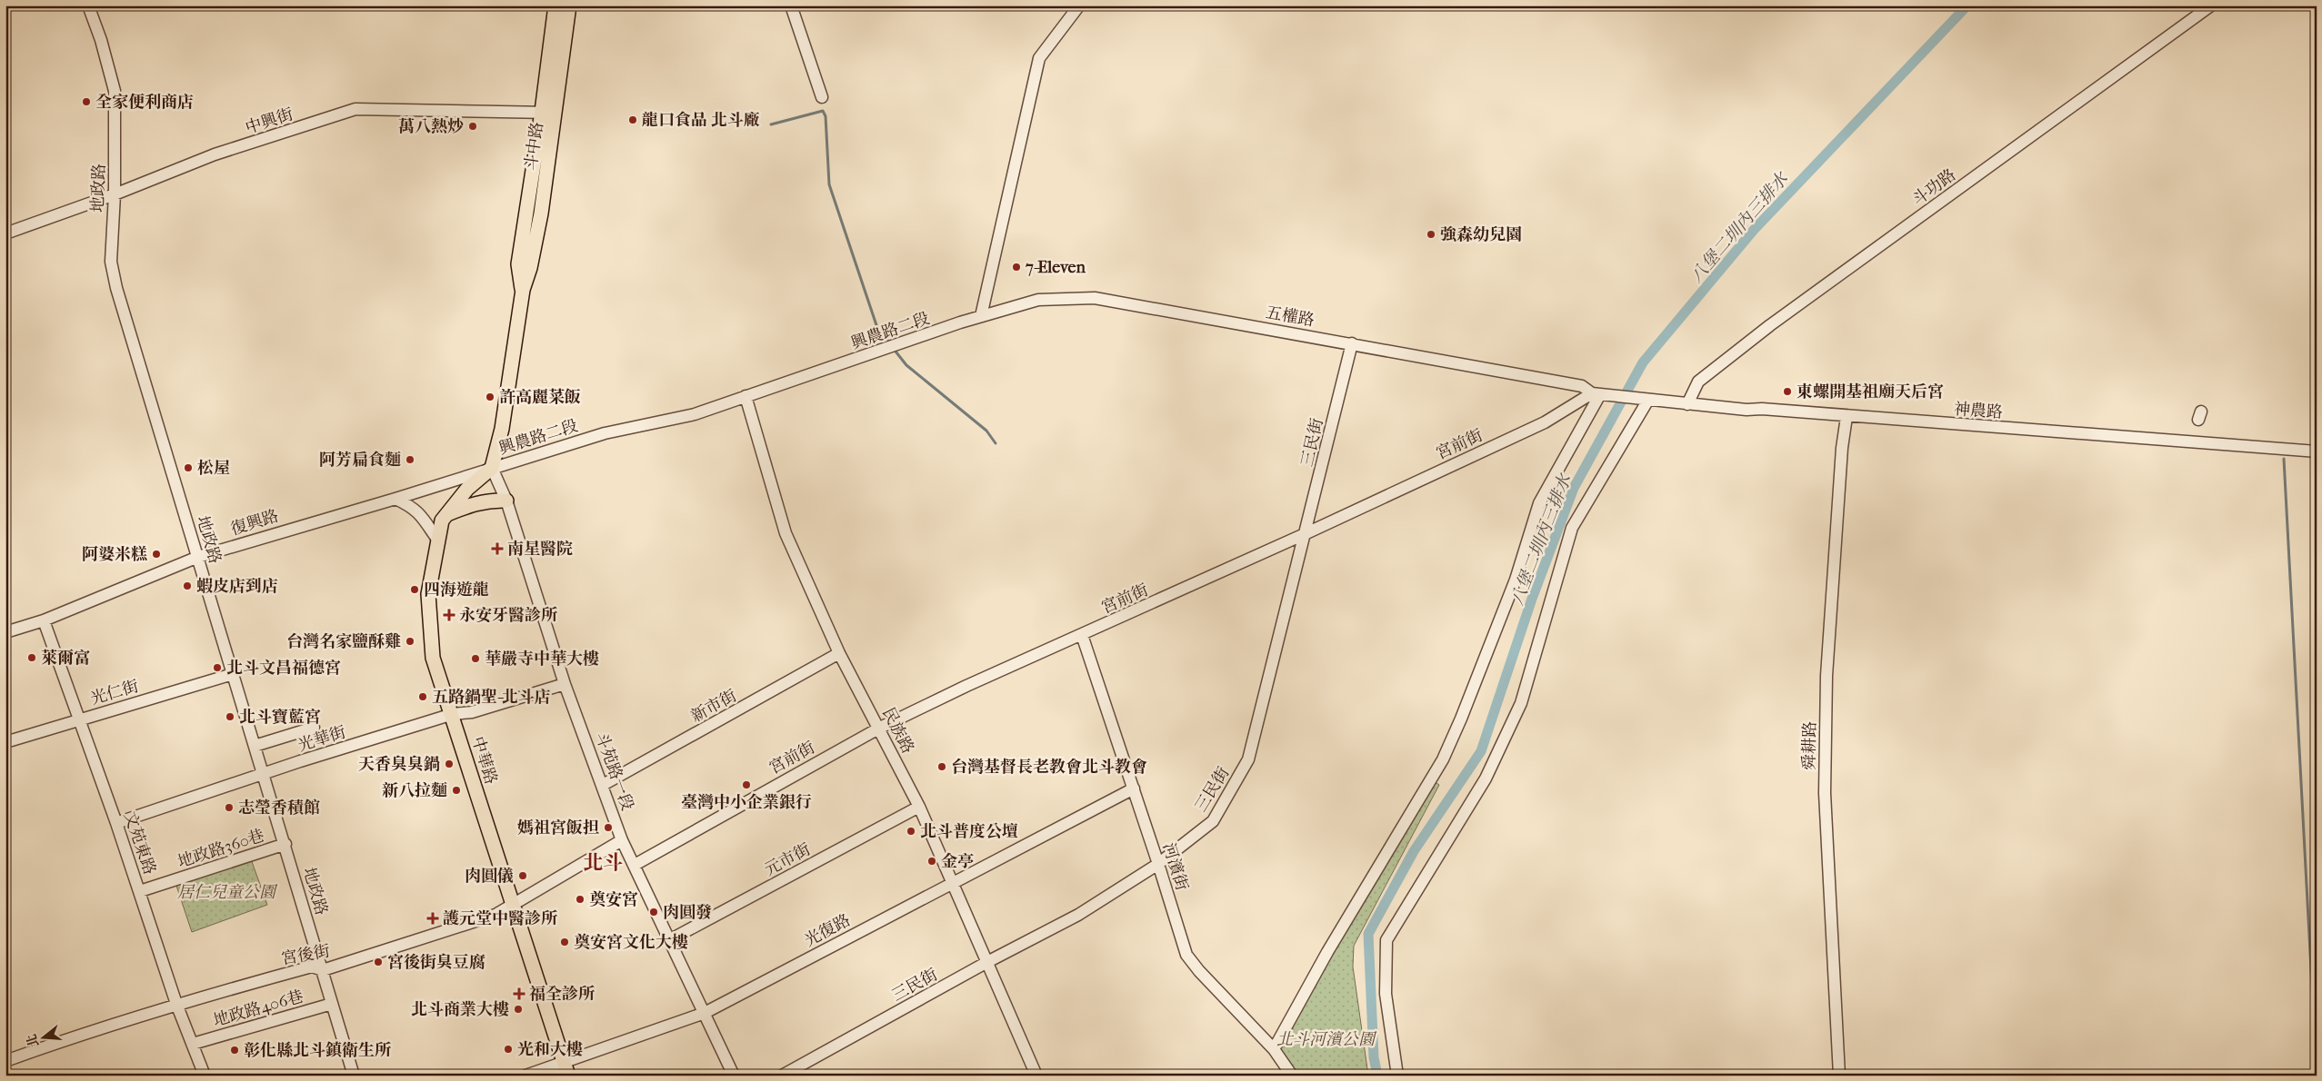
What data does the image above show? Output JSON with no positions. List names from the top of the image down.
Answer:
{
  "streets": {
    "main road": ["斗中路", "中華路"],
    "street": [
      "中興街",
      "斗功路",
      "地政路",
      "五權路",
      "興農路二段",
      "神農路",
      "三民街",
      "宮前街",
      "復興路",
      "光仁街",
      "新市街",
      "民族路",
      "光華街",
      "舜耕路",
      "斗苑路一段",
      "文苑東路",
      "地政路360巷",
      "元市街",
      "河濱街",
      "光復路",
      "宮後街",
      "地政路406巷"
    ]
  },
  "crossings": [
    ["中興街", "斗中路"],
    ["中興街", "地政路"],
    ["斗中路", "興農路二段"],
    ["斗中路", "復興路"],
    ["斗中路", "中華路"],
    ["斗中路", "斗苑路一段"],
    ["斗功路", "神農路"],
    ["地政路", "復興路"],
    ["地政路", "光仁街"],
    ["地政路", "光華街"],
    ["地政路", "地政路360巷"],
    ["地政路", "宮後街"],
    ["地政路", "地政路406巷"],
    ["五權路", "興農路二段"],
    ["五權路", "三民街"],
    ["五權路", "宮前街"],
    ["興農路二段", "復興路"],
    ["興農路二段", "民族路"],
    ["興農路二段", "中華路"],
    ["興農路二段", "斗苑路一段"],
    ["神農路", "舜耕路"],
    ["三民街", "宮前街"],
    ["三民街", "民族路"],
    ["三民街", "河濱街"],
    ["宮前街", "民族路"],
    ["宮前街", "斗苑路一段"],
    ["宮前街", "河濱街"],
    ["復興路", "中華路"],
    ["復興路", "斗苑路一段"],
    ["復興路", "文苑東路"],
    ["光仁街", "文苑東路"],
    ["新市街", "民族路"],
    ["新市街", "斗苑路一段"],
    ["民族路", "元市街"],
    ["民族路", "光復路"],
    ["光華街", "中華路"],
    ["光華街", "斗苑路一段"],
    ["光華街", "文苑東路"],
    ["中華路", "斗苑路一段"],
    ["中華路", "光復路"],
    ["中華路", "宮後街"],
    ["斗苑路一段", "元市街"],
    ["斗苑路一段", "光復路"],
    ["斗苑路一段", "宮後街"],
    ["文苑東路", "地政路360巷"],
    ["文苑東路", "宮後街"],
    ["文苑東路", "地政路406巷"],
    ["河濱街", "光復路"]
  ],
  "districts": ["北斗"],
  "water": ["八堡二圳內三排水"],
  "parks": ["居仁兒童公園", "北斗河濱公園"],
  "places": {
    "other": [
      "全家便利商店",
      "龍口食品 北斗廠",
      "萬八熱炒",
      "強森幼兒園",
      "7-Eleven",
      "東螺開基祖廟天后宮",
      "許高麗菜飯",
      "阿芳扁食麵",
      "松屋",
      "阿婆米糕",
      "蝦皮店到店",
      "四海遊龍",
      "台灣名家鹽酥雞",
      "萊爾富",
      "華嚴寺中華大樓",
      "北斗文昌福德宮",
      "五路鍋聖-北斗店",
      "北斗寶藍宮",
      "天香臭臭鍋",
      "台灣基督長老教會北斗教會",
      "臺灣中小企業銀行",
      "新八拉麵",
      "志瑩香積館",
      "媽祖宮飯担",
      "北斗普度公壇",
      "金亭",
      "肉圓儀",
      "奠安宮",
      "肉圓發",
      "奠安宮文化大樓",
      "宮後街臭豆腐",
      "北斗商業大樓",
      "光和大樓",
      "彰化縣北斗鎮衛生所"
    ],
    "health": [
      "南星醫院",
      "永安牙醫診所",
      "護元堂中醫診所",
      "福全診所"
    ]
  },
  "north": "left"
}
